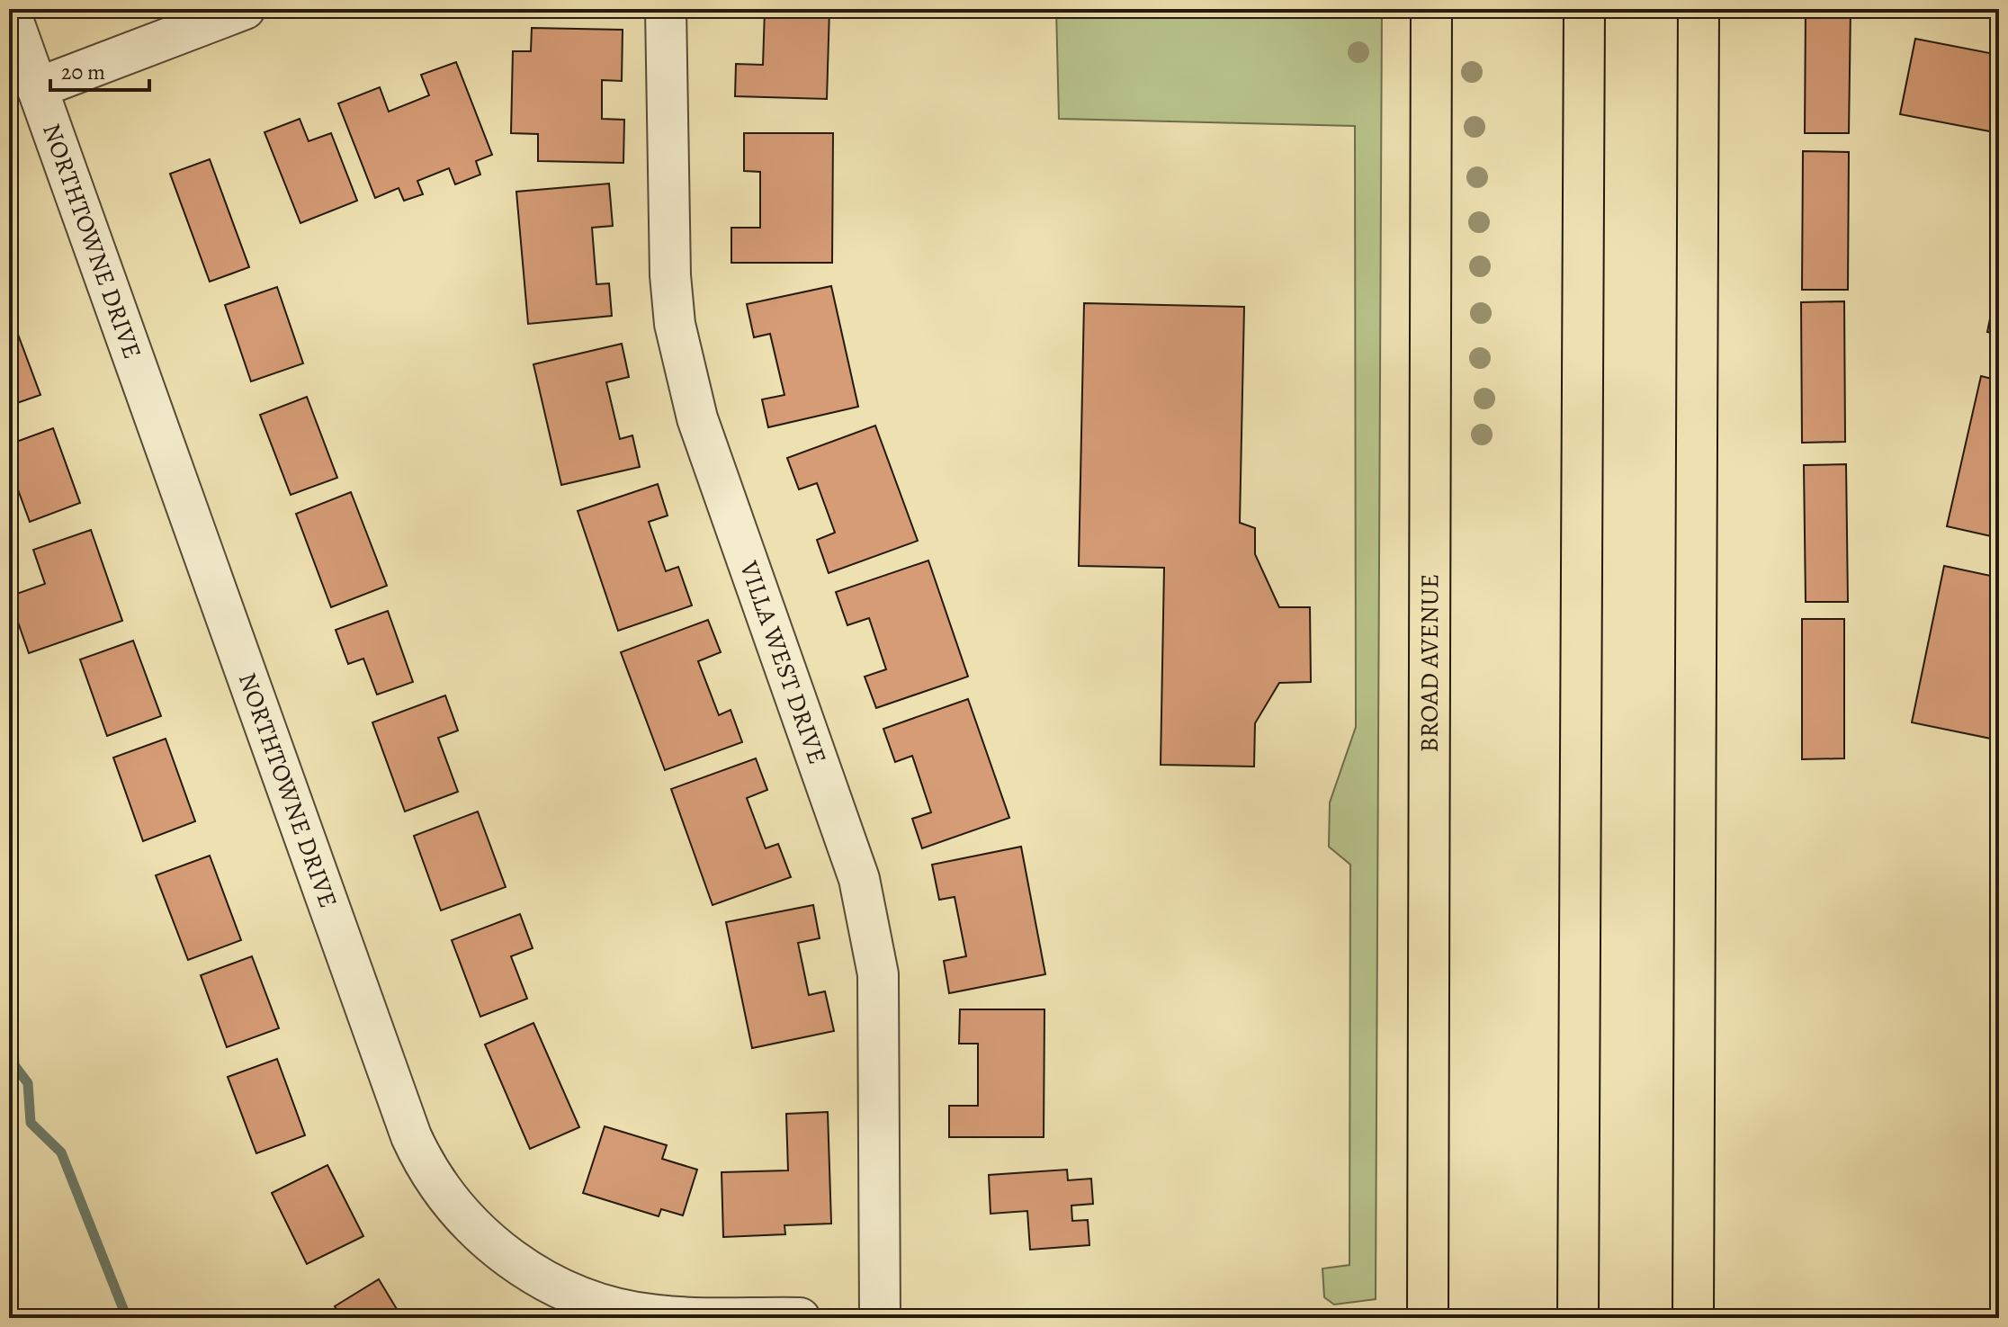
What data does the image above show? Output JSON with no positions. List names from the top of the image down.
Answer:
{
  "streets": {
    "main road": ["BROAD AVENUE"],
    "street": ["NORTHTOWNE DRIVE", "VILLA WEST DRIVE"]
  },
  "scale_bar": "20 m"
}
